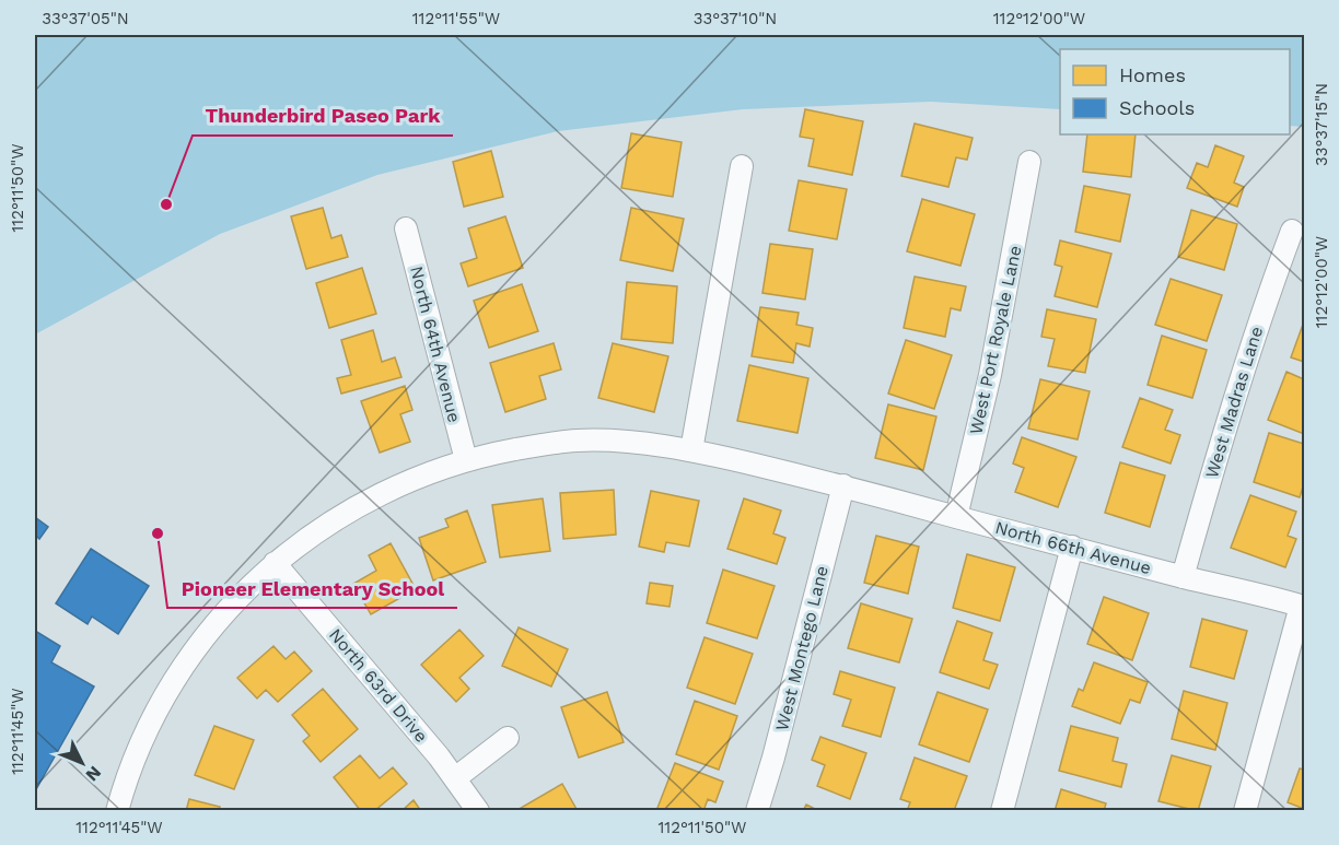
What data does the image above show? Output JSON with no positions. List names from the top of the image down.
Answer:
{
  "streets": {
    "street": [
      "West Port Royale Lane",
      "North 64th Avenue",
      "West Madras Lane",
      "North 66th Avenue",
      "West Montego Lane",
      "North 63rd Drive"
    ]
  },
  "crossings": [
    ["West Port Royale Lane", "North 66th Avenue"],
    ["North 64th Avenue", "North 66th Avenue"],
    ["West Madras Lane", "North 66th Avenue"],
    ["North 66th Avenue", "West Montego Lane"],
    ["North 66th Avenue", "North 63rd Drive"]
  ],
  "places": ["Thunderbird Paseo Park", "Pioneer Elementary School"],
  "legend": ["Homes", "Schools"],
  "north": "bottom right",
  "coordinates": [
    "33°37'05\"N",
    "112°11'55\"W",
    "33°37'10\"N",
    "112°12'00\"W",
    "33°37'15\"N",
    "112°11'50\"W",
    "112°11'45\"W"
  ]
}
